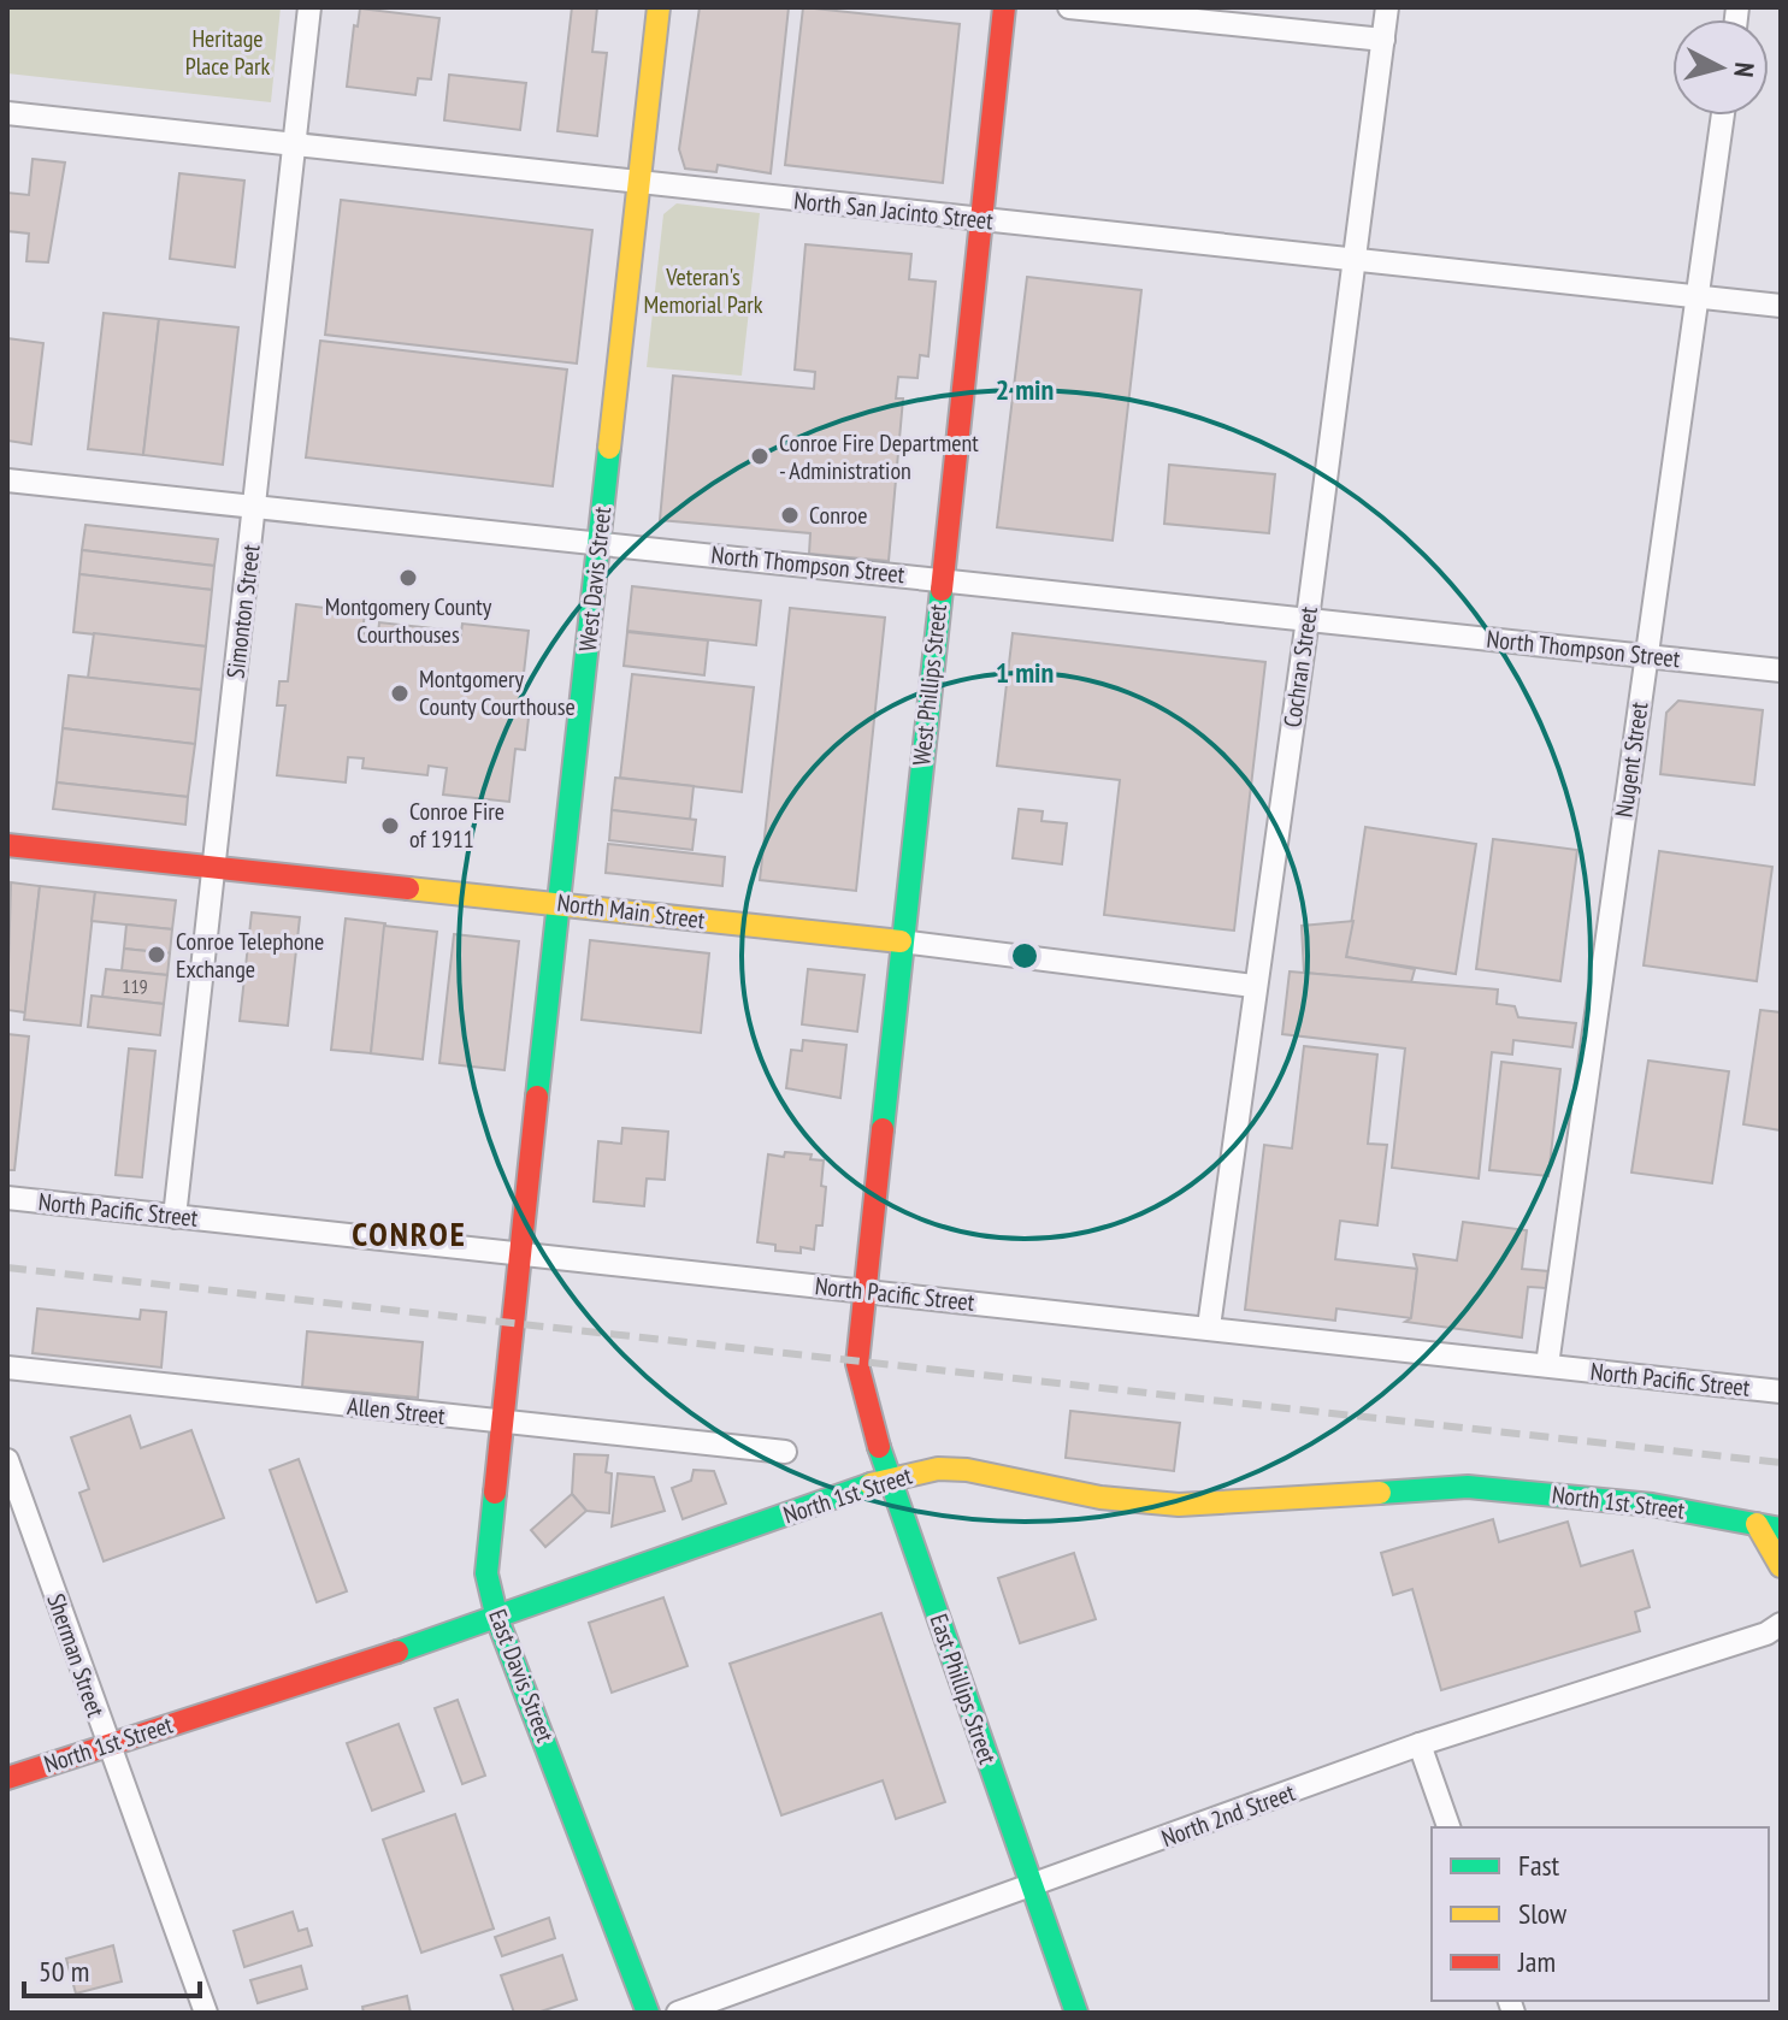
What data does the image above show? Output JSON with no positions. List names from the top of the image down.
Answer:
{
  "streets": {
    "main road": [
      "West Davis Street",
      "West Phillips Street",
      "North Main Street",
      "North 1st Street",
      "East Davis Street",
      "East Phillips Street"
    ],
    "street": [
      "North San Jacinto Street",
      "North Thompson Street",
      "Simonton Street",
      "Cochran Street",
      "Nugent Street",
      "North Pacific Street",
      "Allen Street",
      "Sherman Street",
      "North 2nd Street"
    ]
  },
  "crossings": [
    ["North San Jacinto Street", "West Davis Street"],
    ["North San Jacinto Street", "Simonton Street"],
    ["North San Jacinto Street", "Cochran Street"],
    ["North San Jacinto Street", "West Phillips Street"],
    ["North San Jacinto Street", "Nugent Street"],
    ["North Thompson Street", "West Davis Street"],
    ["North Thompson Street", "Simonton Street"],
    ["North Thompson Street", "Cochran Street"],
    ["North Thompson Street", "West Phillips Street"],
    ["North Thompson Street", "Nugent Street"],
    ["West Davis Street", "North Main Street"],
    ["West Davis Street", "North Pacific Street"],
    ["West Davis Street", "East Davis Street"],
    ["Simonton Street", "North Main Street"],
    ["Simonton Street", "North Pacific Street"],
    ["Cochran Street", "North Main Street"],
    ["Cochran Street", "North Pacific Street"],
    ["West Phillips Street", "North Main Street"],
    ["West Phillips Street", "North Pacific Street"],
    ["West Phillips Street", "East Phillips Street"],
    ["Nugent Street", "North Pacific Street"],
    ["Allen Street", "East Davis Street"],
    ["North 1st Street", "Sherman Street"],
    ["North 1st Street", "East Davis Street"],
    ["North 1st Street", "East Phillips Street"],
    ["East Phillips Street", "North 2nd Street"]
  ],
  "districts": ["CONROE"],
  "parks": ["Heritage Place Park", "Veteran's Memorial Park"],
  "places": [
    "Conroe Fire Department - Administration",
    "Conroe",
    "Montgomery County Courthouses",
    "Montgomery County Courthouse",
    "Conroe Fire of 1911",
    "Conroe Telephone Exchange"
  ],
  "house_numbers": ["119"],
  "legend": ["Fast", "Slow", "Jam"],
  "scale_bar": "50 m",
  "north": "right",
  "rings": ["2 min", "1 min"]
}
